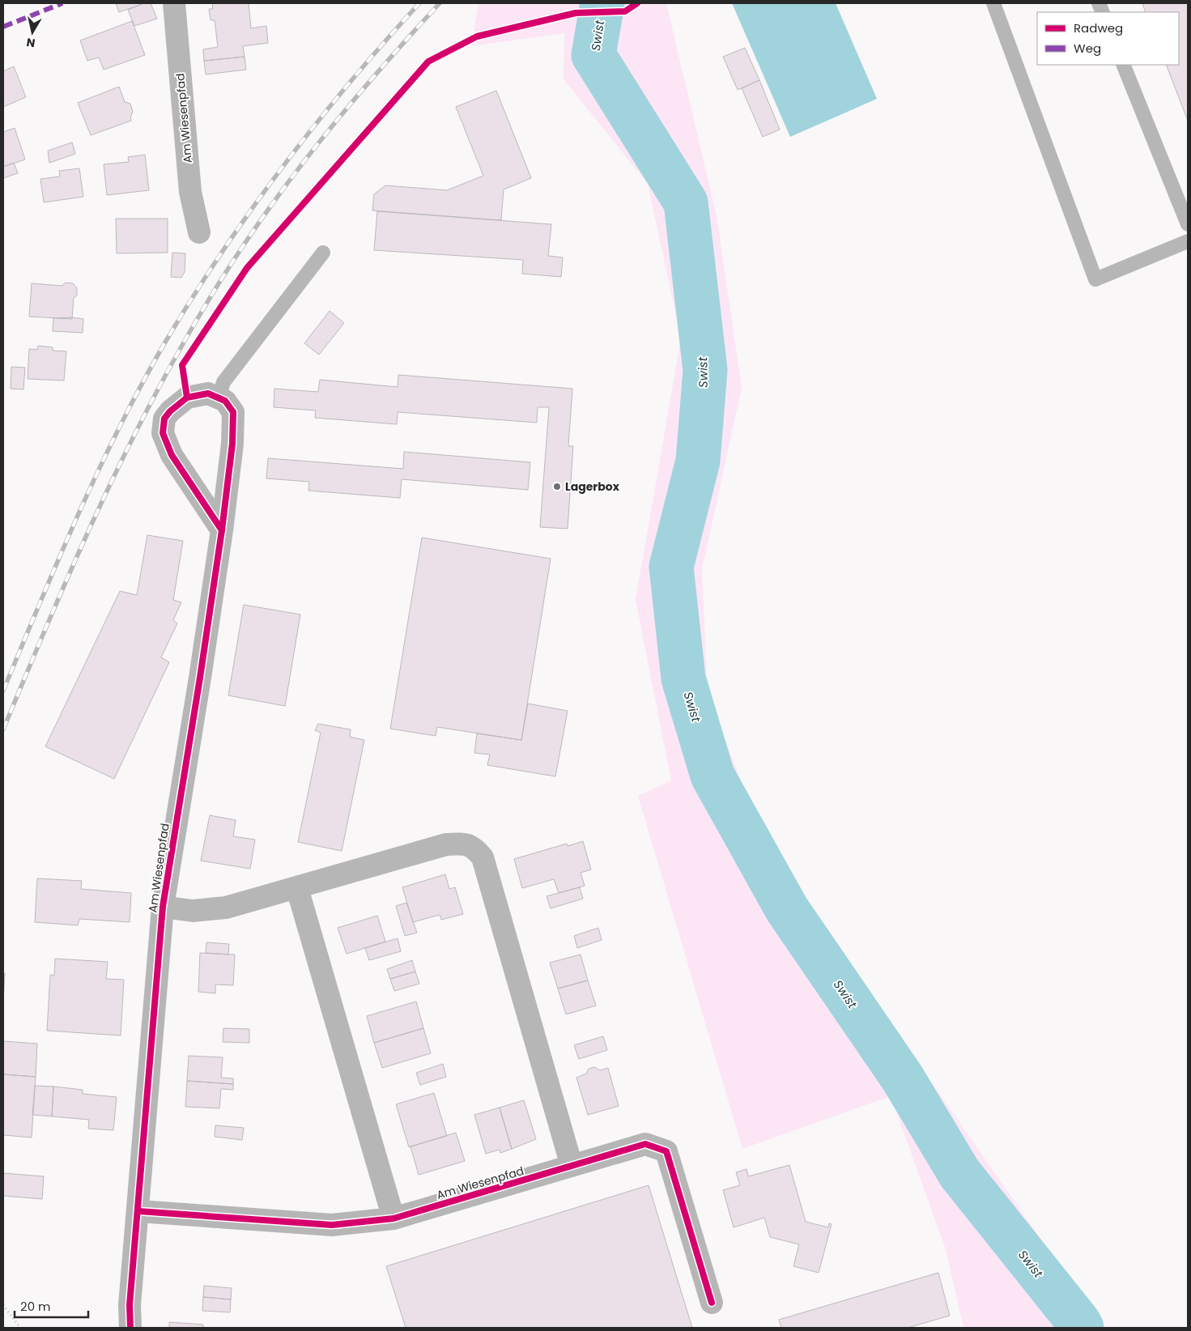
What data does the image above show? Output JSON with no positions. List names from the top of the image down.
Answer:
{
  "streets": {
    "street": ["Am Wiesenpfad"]
  },
  "water": ["Swist"],
  "places": ["Lagerbox"],
  "legend": ["Radweg", "Weg"],
  "scale_bar": "20 m",
  "north": "bottom"
}
